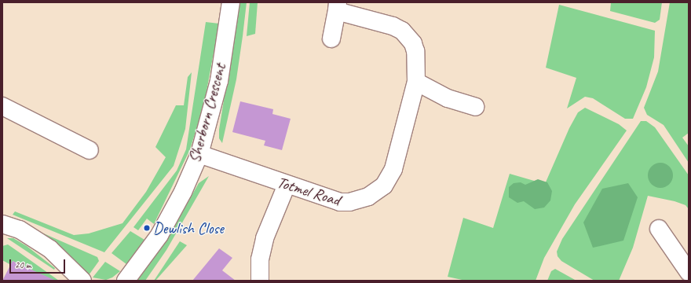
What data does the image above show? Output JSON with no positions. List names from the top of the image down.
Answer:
{
  "streets": {
    "street": ["Sherborn Crescent", "Totmel Road"]
  },
  "crossings": [
    ["Sherborn Crescent", "Totmel Road"]
  ],
  "places": ["Dewlish Close"],
  "scale_bar": "20 m"
}
